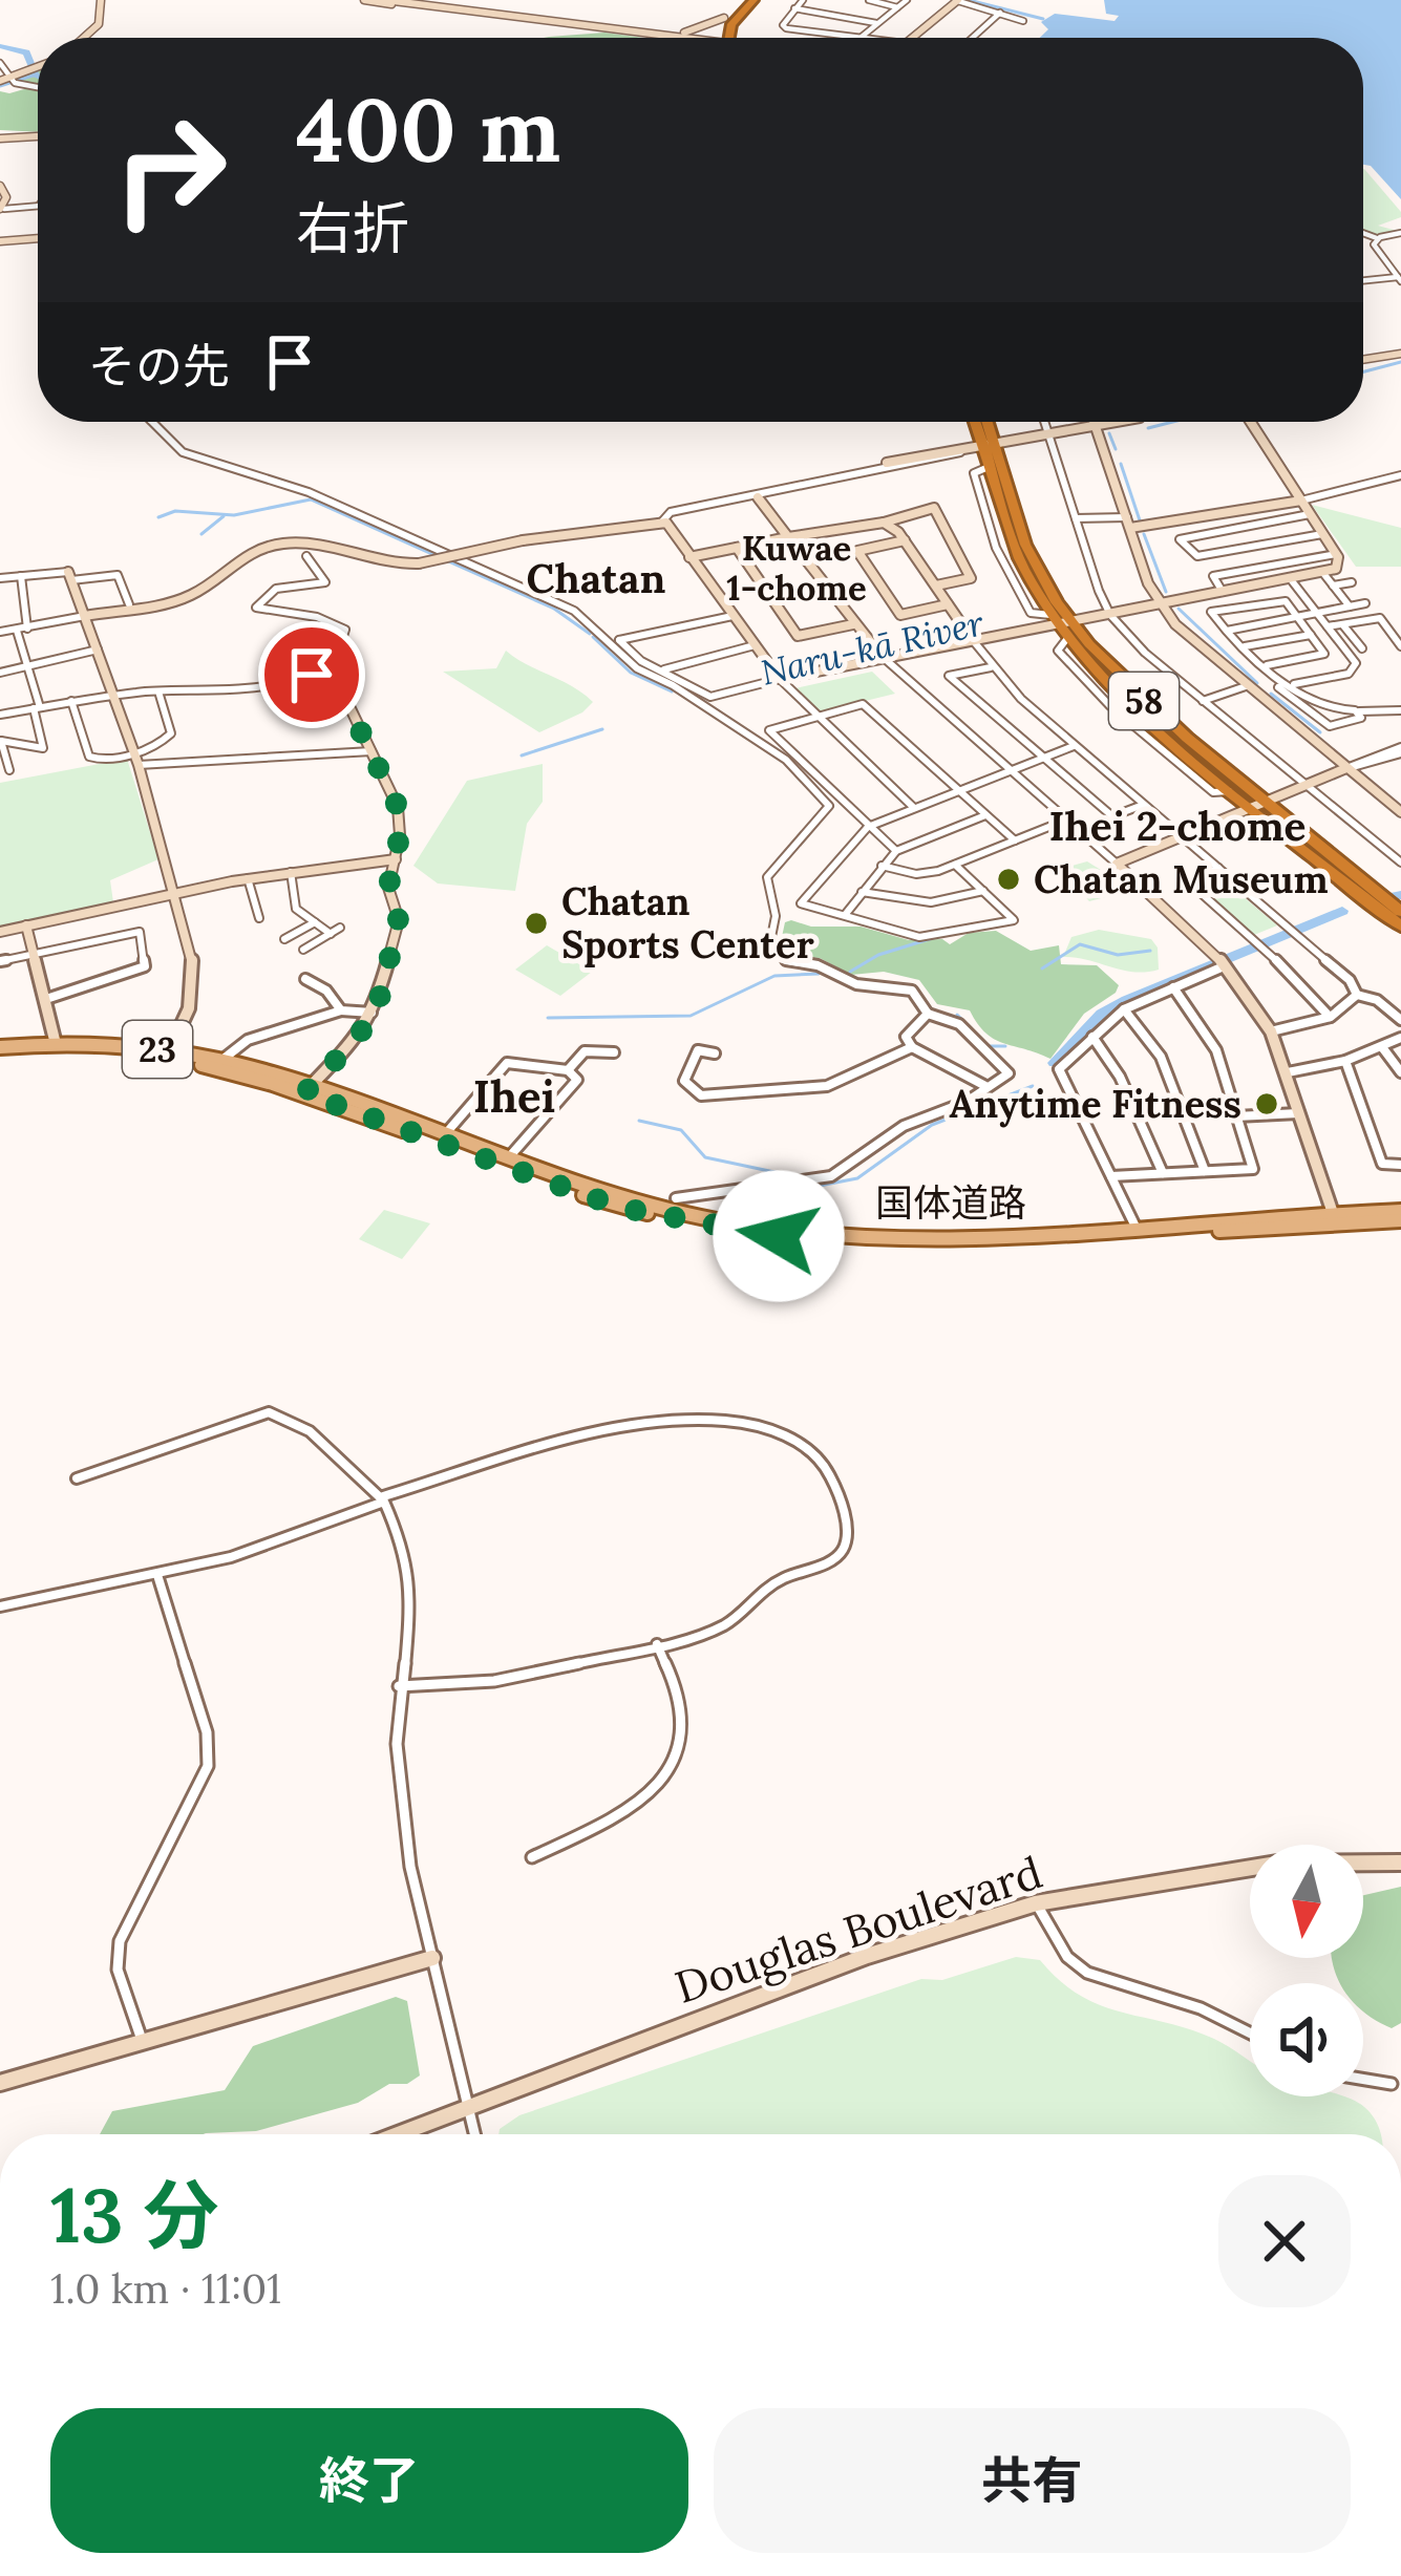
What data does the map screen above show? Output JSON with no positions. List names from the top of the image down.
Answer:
{
  "streets": {
    "highway": ["58"],
    "main road": ["23", "国体道路"],
    "street": ["Douglas Boulevard"]
  },
  "districts": [
    "Kuwae 1-chome",
    "Chatan",
    "Ihei 2-chome",
    "Ihei"
  ],
  "water": ["Naru-kā River"],
  "places": ["Chatan Museum", "Chatan Sports Center", "Anytime Fitness"],
  "north": "bottom",
  "page": {
    "turn": ["400 m", "右折"],
    "then": "その先",
    "heading": ["13 分", "1.0 km · 11:01"],
    "buttons": ["終了", "共有"]
  }
}
